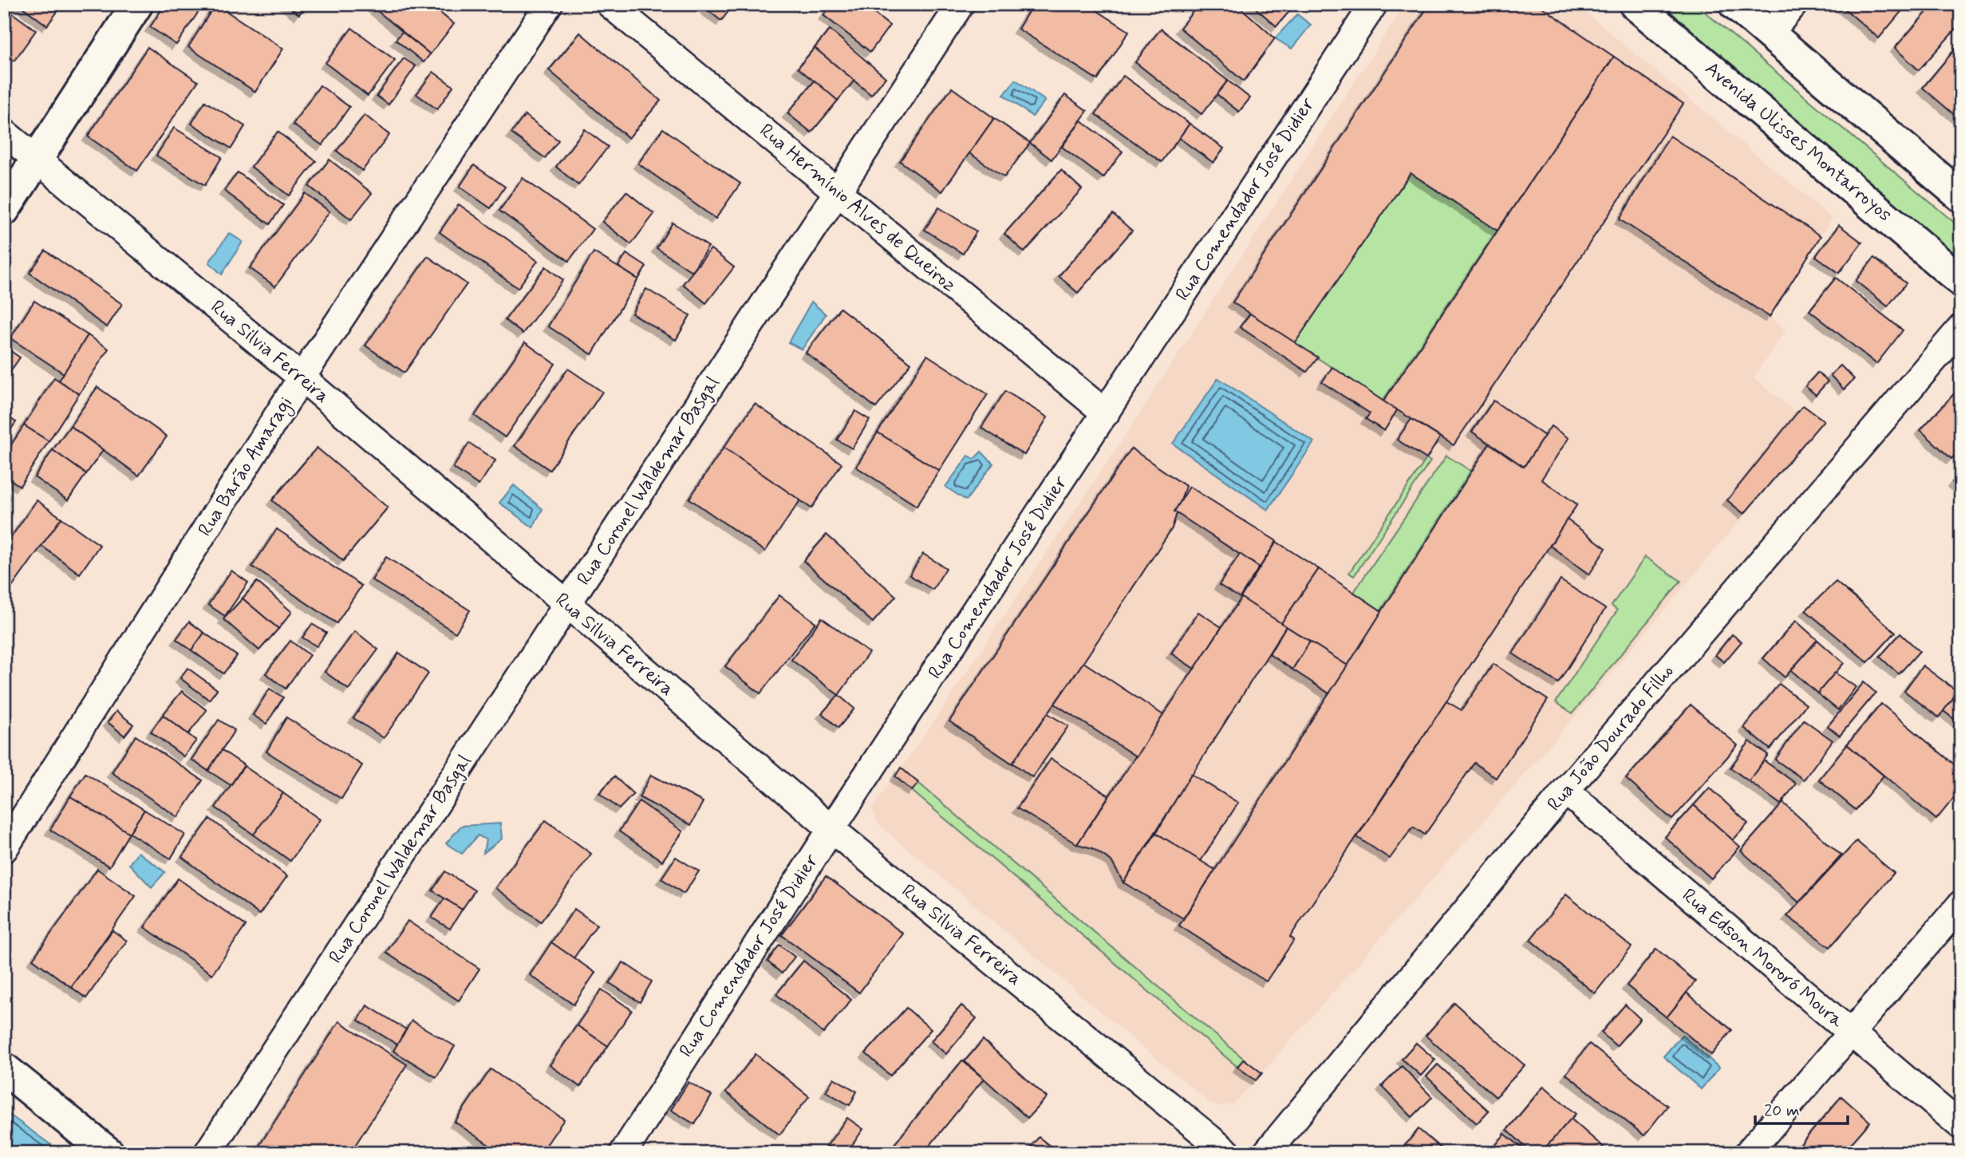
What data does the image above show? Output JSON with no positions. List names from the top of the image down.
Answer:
{
  "streets": {
    "main road": ["Avenida Ulisses Montarroyos"],
    "street": [
      "Rua Comendador José Didier",
      "Rua Hermínio Alves de Queiroz",
      "Rua Silvia Ferreira",
      "Rua Barão Amaragi",
      "Rua Coronel Waldemar Basgal",
      "Rua João Dourado Filho",
      "Rua Edson Mororó Moura"
    ]
  },
  "crossings": [
    ["Rua Comendador José Didier", "Rua Hermínio Alves de Queiroz"],
    ["Rua Comendador José Didier", "Rua Silvia Ferreira"],
    ["Rua Hermínio Alves de Queiroz", "Rua Coronel Waldemar Basgal"],
    ["Rua Silvia Ferreira", "Rua Barão Amaragi"],
    ["Rua Silvia Ferreira", "Rua Coronel Waldemar Basgal"],
    ["Rua João Dourado Filho", "Rua Edson Mororó Moura"]
  ],
  "scale_bar": "20 m"
}
